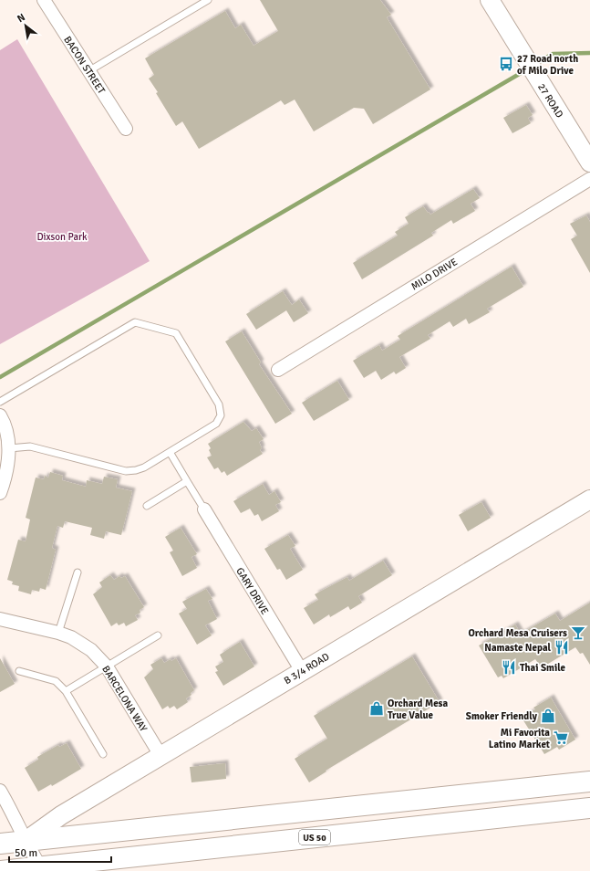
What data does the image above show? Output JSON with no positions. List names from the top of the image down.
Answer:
{
  "streets": {
    "highway": ["US 50"],
    "street": [
      "BACON STREET",
      "27 ROAD",
      "MILO DRIVE",
      "GARY DRIVE",
      "B 3/4 ROAD",
      "BARCELONA WAY"
    ]
  },
  "crossings": [
    ["GARY DRIVE", "B 3/4 ROAD"],
    ["B 3/4 ROAD", "BARCELONA WAY"]
  ],
  "parks": ["Dixson Park"],
  "places": {
    "bus stop": ["27 Road north of Milo Drive"],
    "bar": ["Orchard Mesa Cruisers"],
    "restaurant": ["Namaste Nepal", "Thai Smile"],
    "shop": ["Orchard Mesa True Value", "Smoker Friendly"],
    "supermarket": ["Mi Favorita Latino Market"]
  },
  "scale_bar": "50 m",
  "north": "top left"
}
